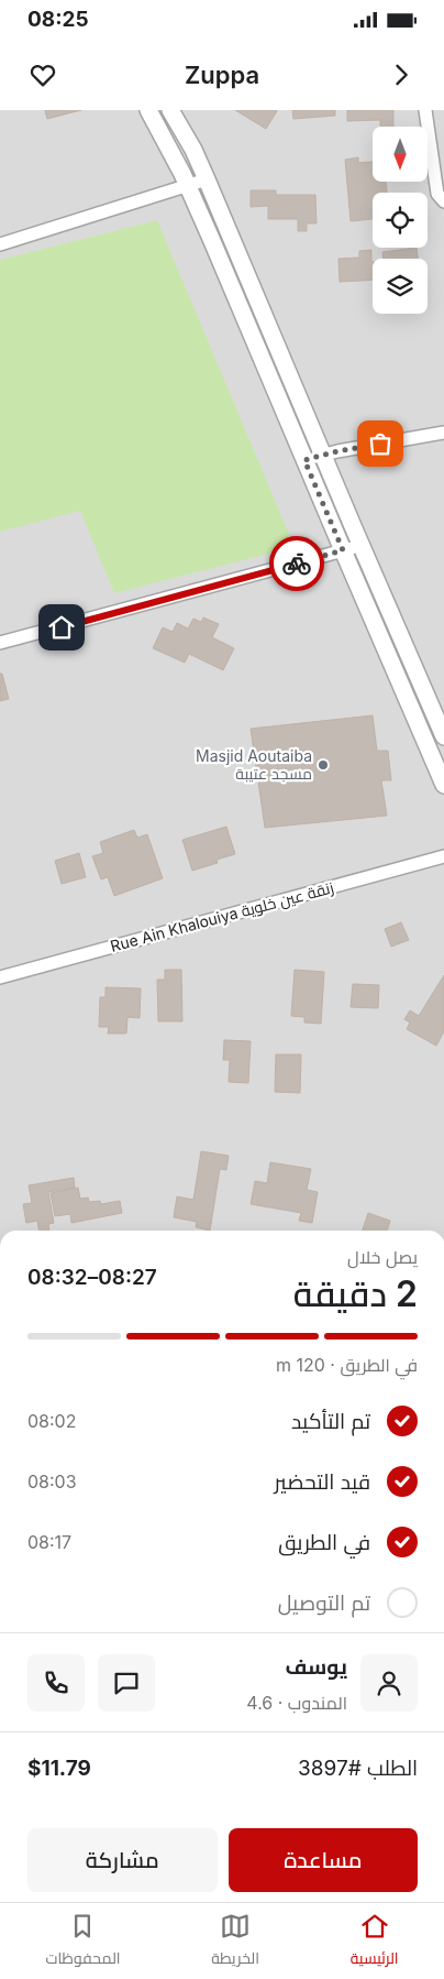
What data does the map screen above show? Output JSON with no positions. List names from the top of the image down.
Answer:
{
  "streets": {
    "street": ["Rue Ain Khalouiya زنقة عين خلوية"]
  },
  "places": ["Masjid Aoutaiba مسجد عتيبة"],
  "north": "bottom",
  "page": {
    "status": "08:25",
    "header": "Zuppa",
    "heading": ["2 دقيقة", "يصل خلال", "08:27–08:32"],
    "panel": [
      "يوسف",
      "المندوب · 4.6",
      "الطلب #3897",
      "$11.79"
    ],
    "bar": "في الطريق · 120 m",
    "list": [
      ["تم التأكيد", "08:02"],
      ["قيد التحضير", "08:03"],
      ["في الطريق", "08:17"],
      "تم التوصيل"
    ],
    "buttons": ["مساعدة", "مشاركة"],
    "tabs": ["الرئيسية", "الخريطة", "المحفوظات"]
  }
}
